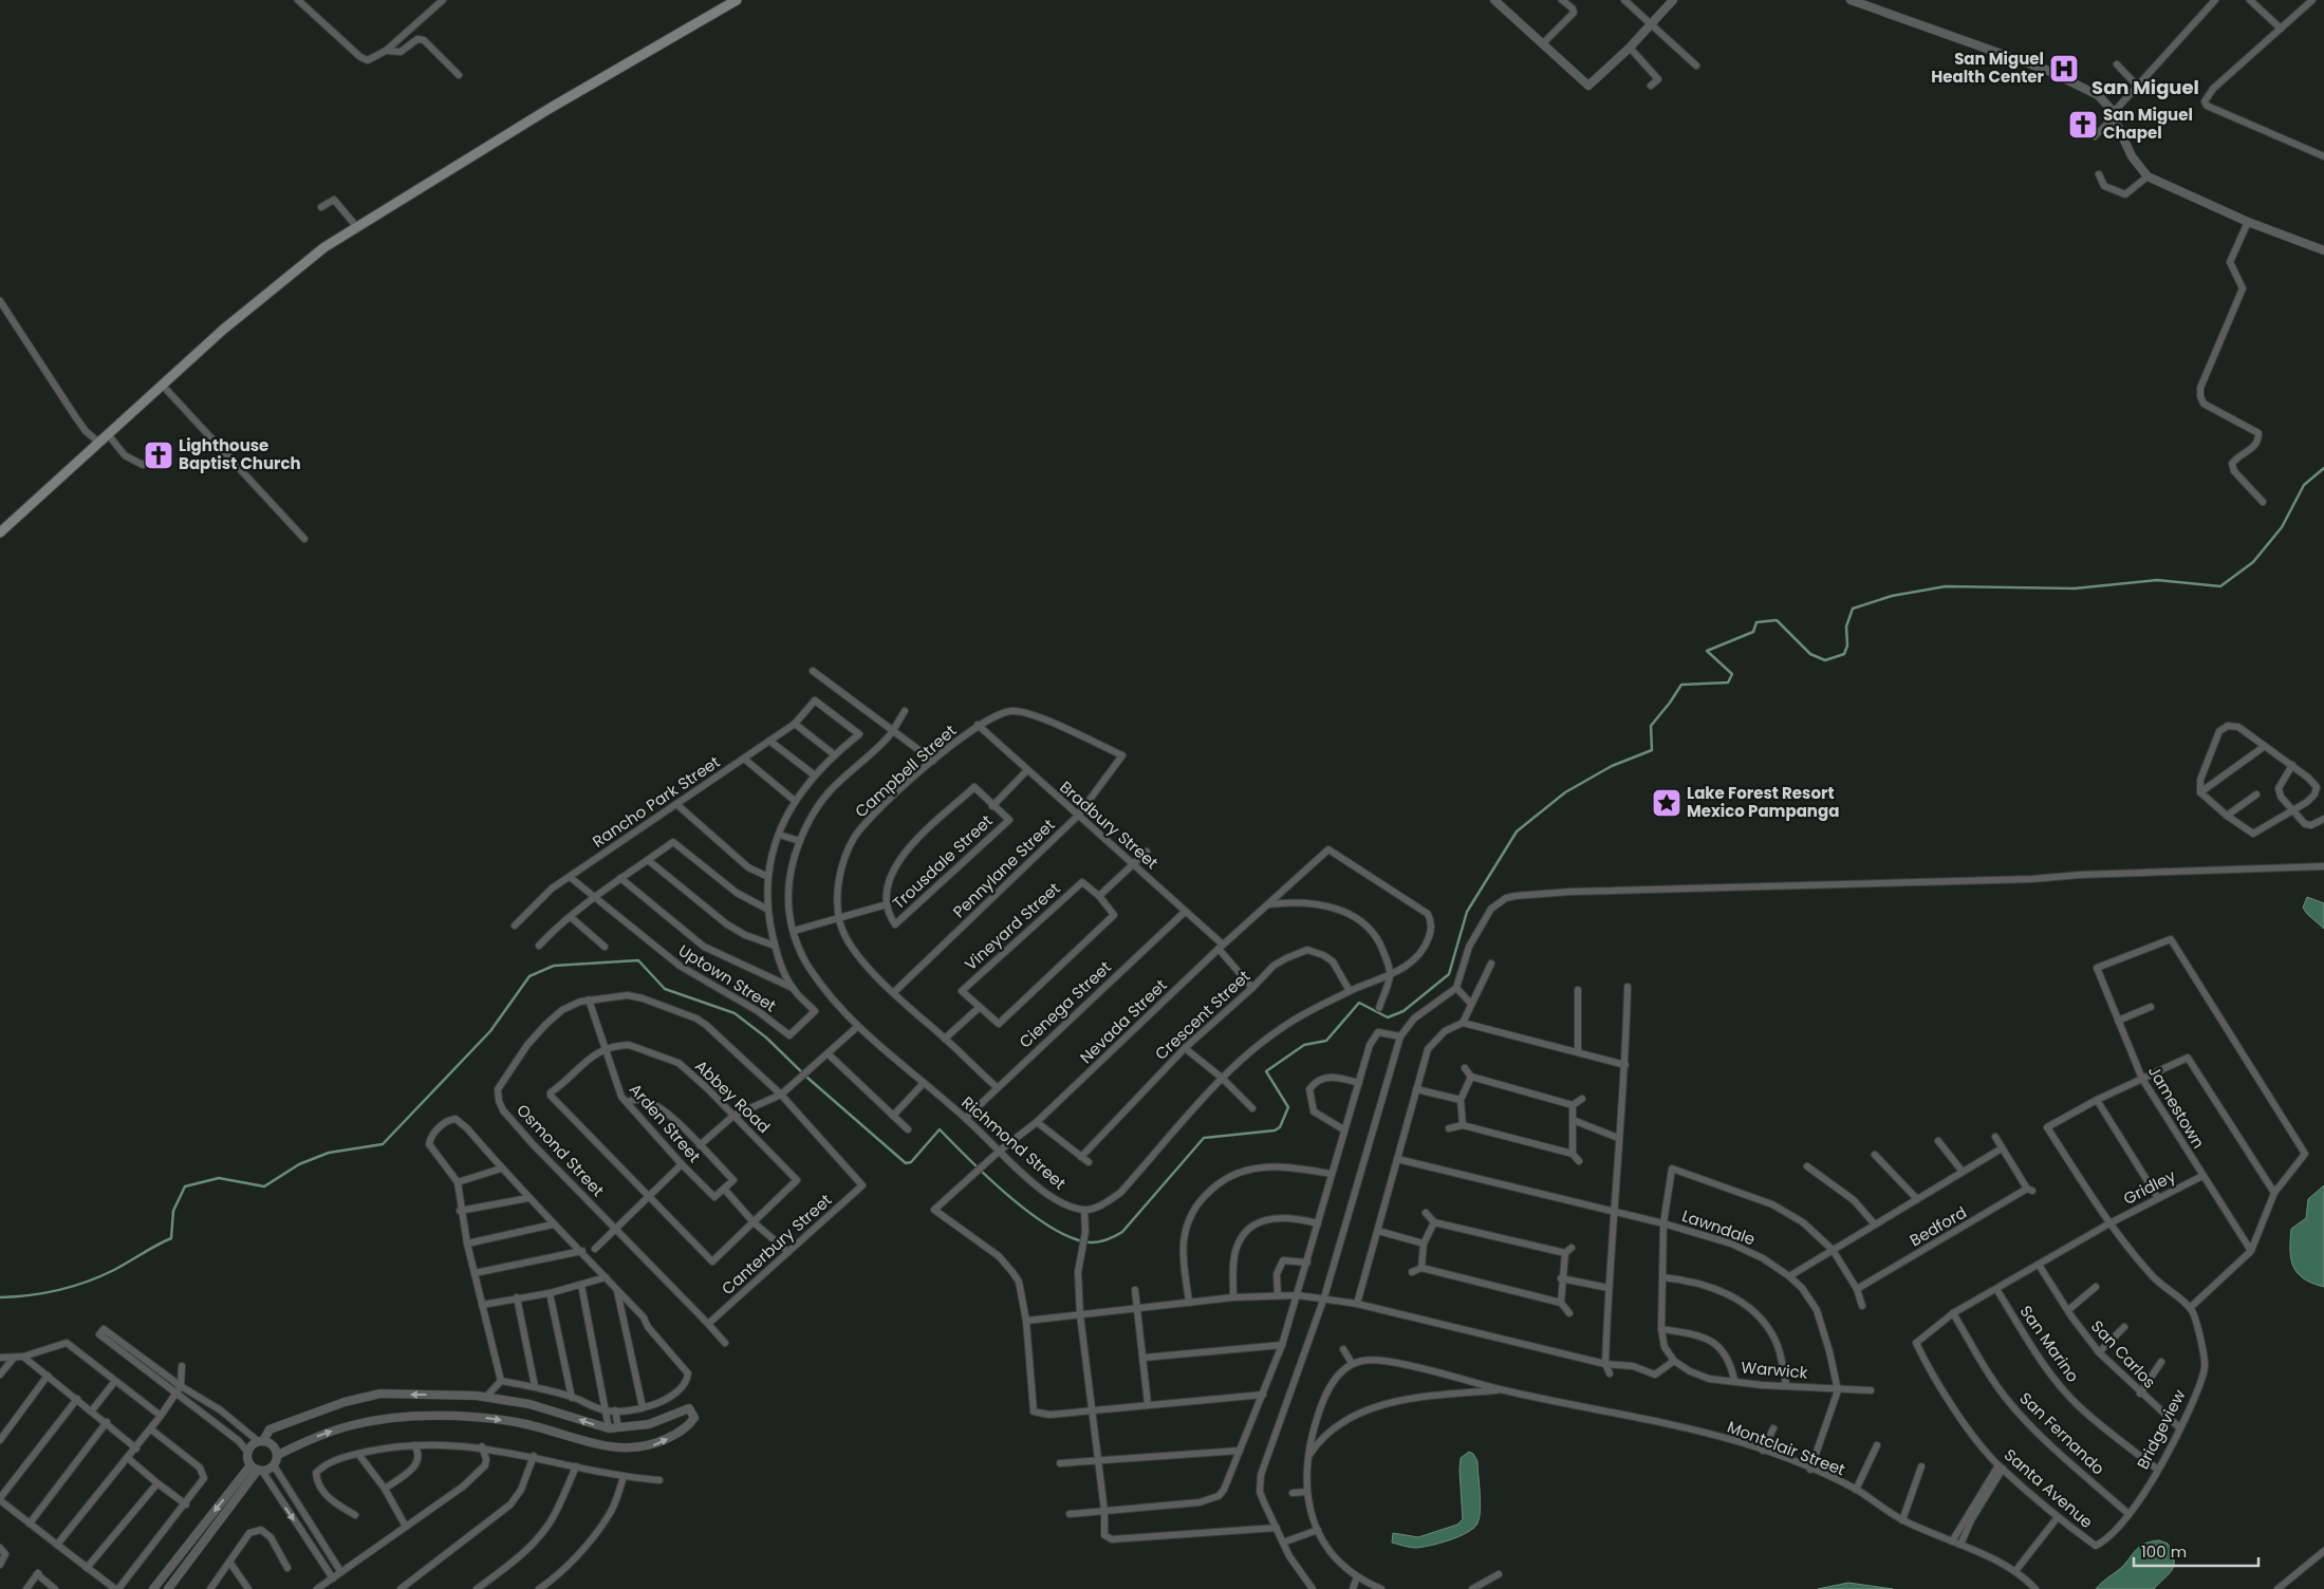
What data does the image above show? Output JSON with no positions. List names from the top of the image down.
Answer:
{
  "streets": {
    "street": [
      "Campbell Street",
      "Rancho Park Street",
      "Bradbury Street",
      "Trousdale Street",
      "Pennylane Street",
      "Vineyard Street",
      "Uptown Street",
      "Cienega Street",
      "Crescent Street",
      "Nevada Street",
      "Abbey Road",
      "Jamestown",
      "Arden Street",
      "Richmond Street",
      "Osmond Street",
      "Gridley",
      "Bedford",
      "Lawndale",
      "Canterbury Street",
      "San Marino",
      "San Carlos",
      "Warwick",
      "Bridgeview",
      "San Fernando",
      "Montclair Street",
      "Santa Avenue"
    ]
  },
  "crossings": [
    ["Campbell Street", "Bradbury Street"],
    ["Campbell Street", "Pennylane Street"],
    ["Campbell Street", "Cienega Street"],
    ["Rancho Park Street", "Uptown Street"],
    ["Bradbury Street", "Pennylane Street"],
    ["Bradbury Street", "Cienega Street"],
    ["Bradbury Street", "Crescent Street"],
    ["Bradbury Street", "Nevada Street"],
    ["Cienega Street", "Richmond Street"],
    ["Nevada Street", "Richmond Street"],
    ["Abbey Road", "Arden Street"],
    ["Jamestown", "Gridley"],
    ["Arden Street", "Osmond Street"],
    ["Osmond Street", "Canterbury Street"],
    ["Gridley", "San Marino"],
    ["Gridley", "San Carlos"],
    ["Gridley", "San Fernando"],
    ["Gridley", "Santa Avenue"],
    ["Lawndale", "Warwick"],
    ["San Marino", "Bridgeview"],
    ["San Carlos", "Bridgeview"],
    ["Bridgeview", "San Fernando"],
    ["Bridgeview", "Santa Avenue"]
  ],
  "districts": ["San Miguel"],
  "places": {
    "hospital": ["San Miguel Health Center"],
    "church": ["San Miguel Chapel", "Lighthouse Baptist Church"],
    "place": ["Lake Forest Resort Mexico Pampanga"]
  },
  "scale_bar": "100 m"
}
